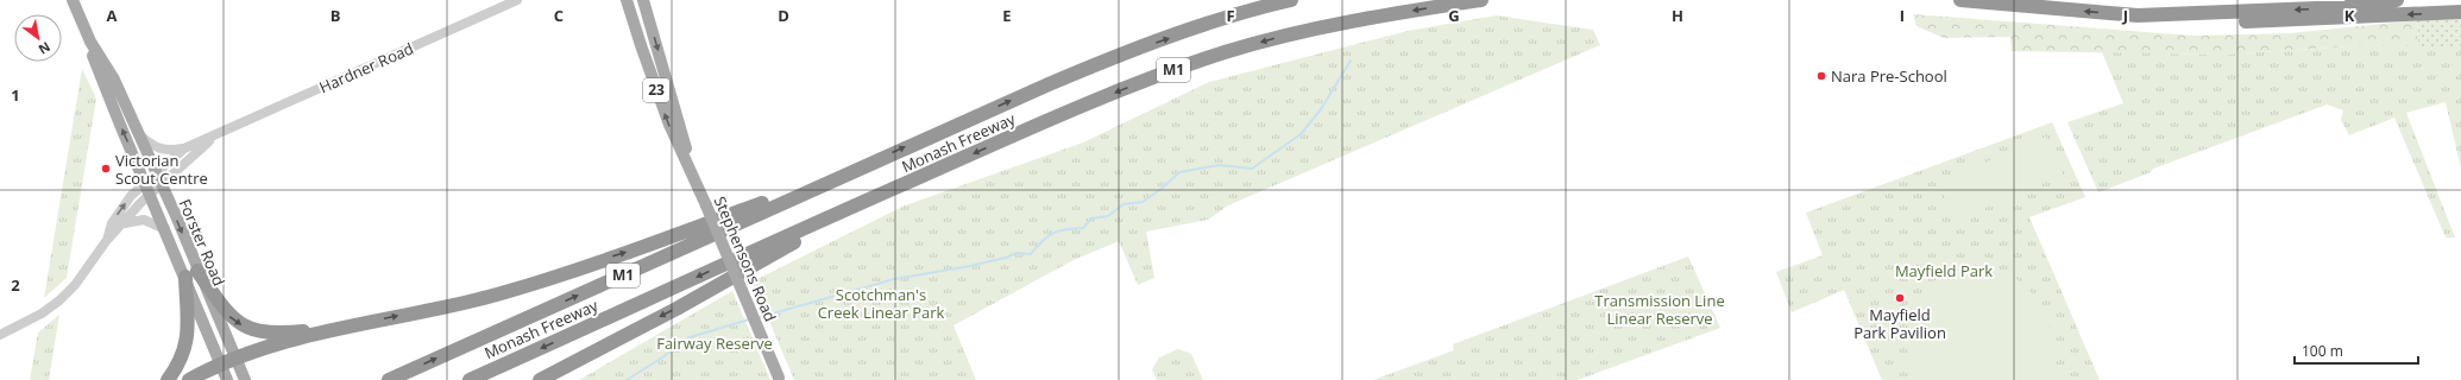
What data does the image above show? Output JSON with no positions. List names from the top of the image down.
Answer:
{
  "streets": {
    "highway": ["M1", "Monash Freeway"],
    "main road": ["23", "Forster Road", "Stephensons Road"],
    "street": ["Hardner Road"]
  },
  "crossings": [
    ["Hardner Road", "Forster Road"]
  ],
  "parks": [
    "Mayfield Park",
    "Scotchman's Creek Linear Park",
    "Transmission Line Linear Reserve",
    "Fairway Reserve"
  ],
  "places": ["Nara Pre-School", "Victorian Scout Centre", "Mayfield Park Pavilion"],
  "scale_bar": "100 m",
  "north": "bottom right",
  "grid": {
    "columns": [
      "A",
      "B",
      "C",
      "D",
      "E",
      "F",
      "G",
      "H",
      "I",
      "J",
      "K"
    ],
    "rows": ["1", "2"]
  }
}
